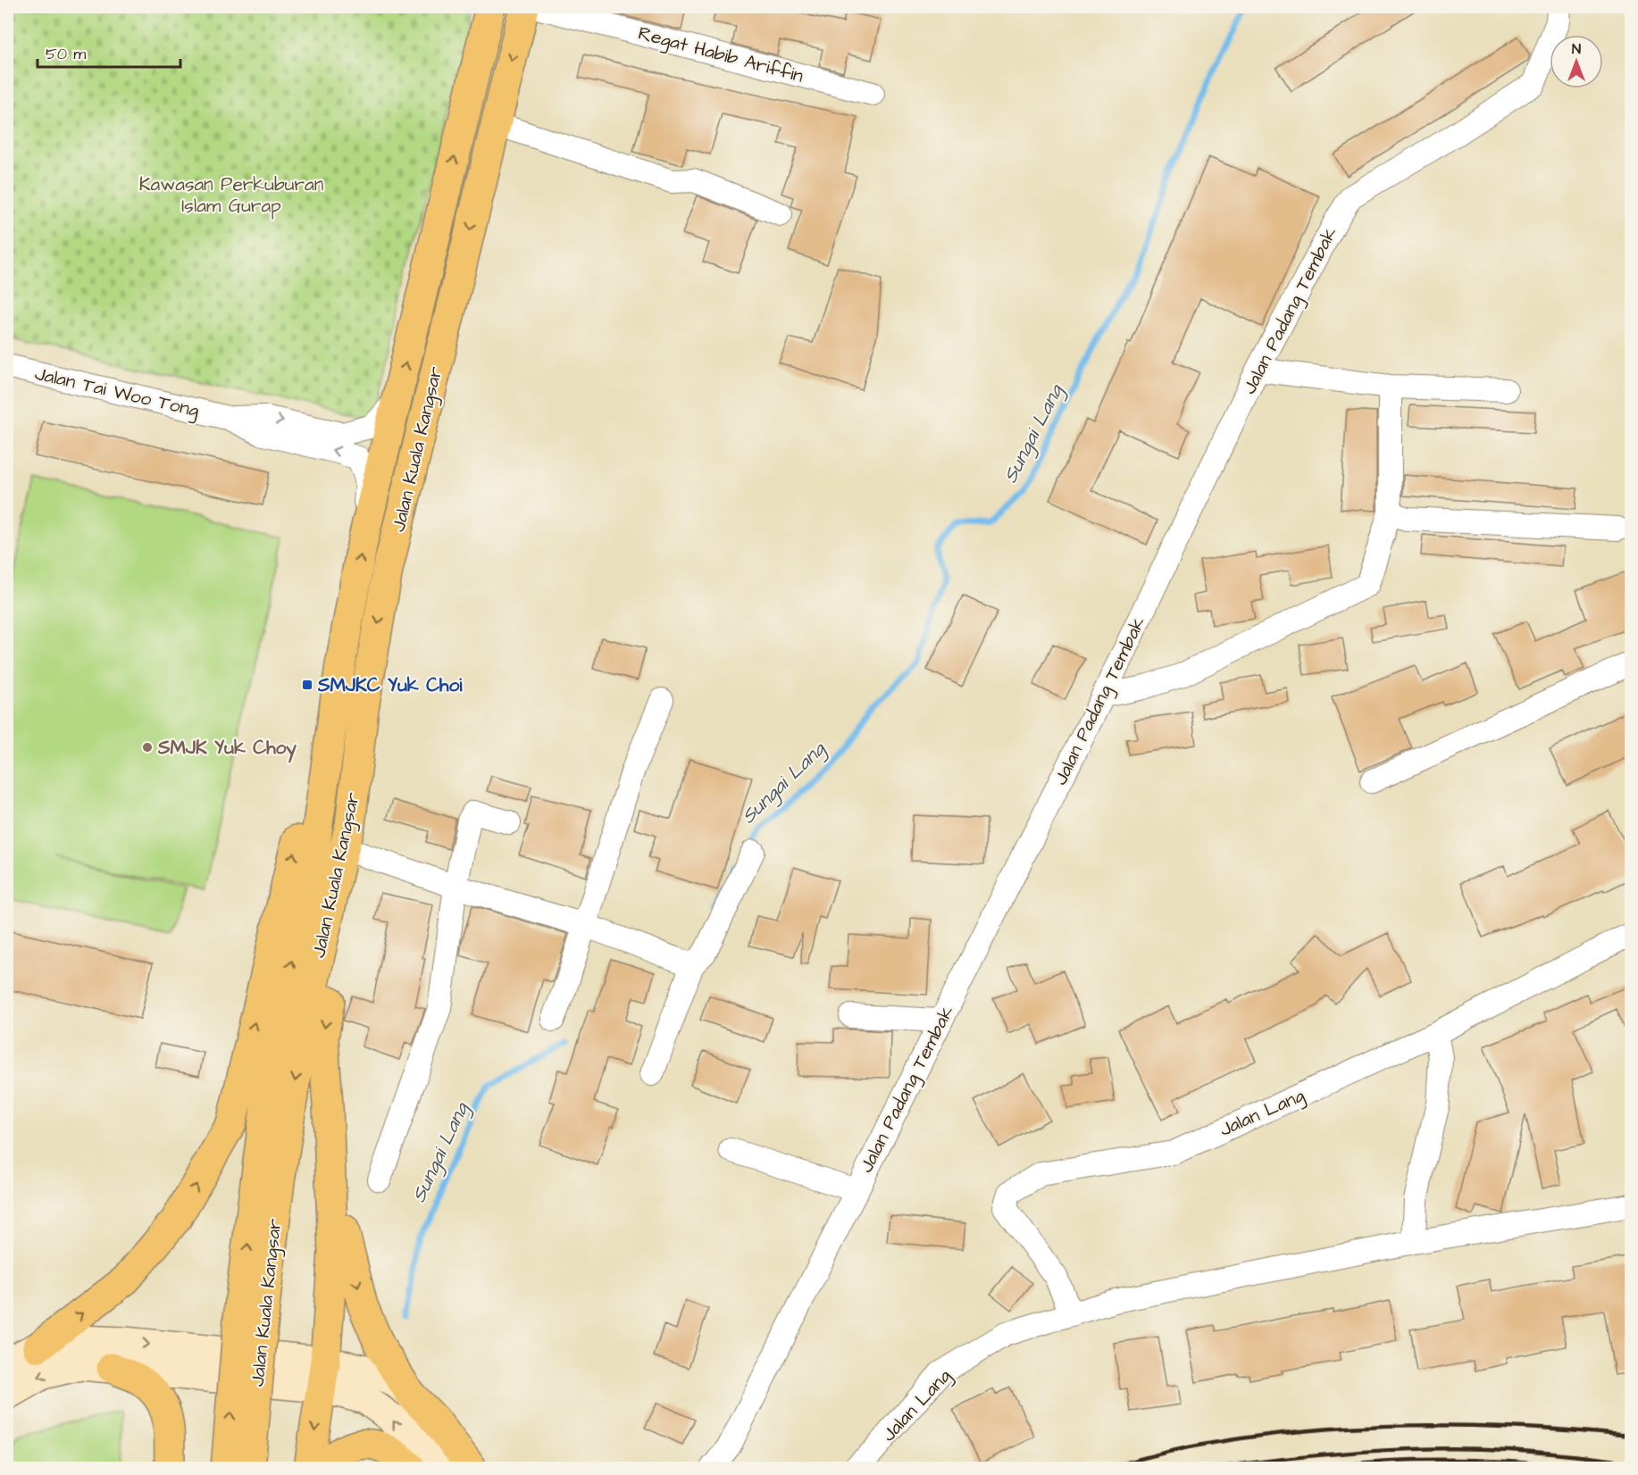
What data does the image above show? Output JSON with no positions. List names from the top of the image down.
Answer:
{
  "streets": {
    "highway": ["Jalan Kuala Kangsar"],
    "street": [
      "Regat Habib Ariffin",
      "Jalan Padang Tembak",
      "Jalan Tai Woo Tong",
      "Jalan Lang"
    ]
  },
  "crossings": [
    ["Jalan Tai Woo Tong", "Jalan Kuala Kangsar"]
  ],
  "water": ["Sungai Lang"],
  "parks": ["Kawasan Perkuburan Islam Gurap"],
  "places": {
    "transit": ["SMJKC Yuk Choi"],
    "other": ["SMJK Yuk Choy"]
  },
  "scale_bar": "50 m",
  "north": "top"
}
